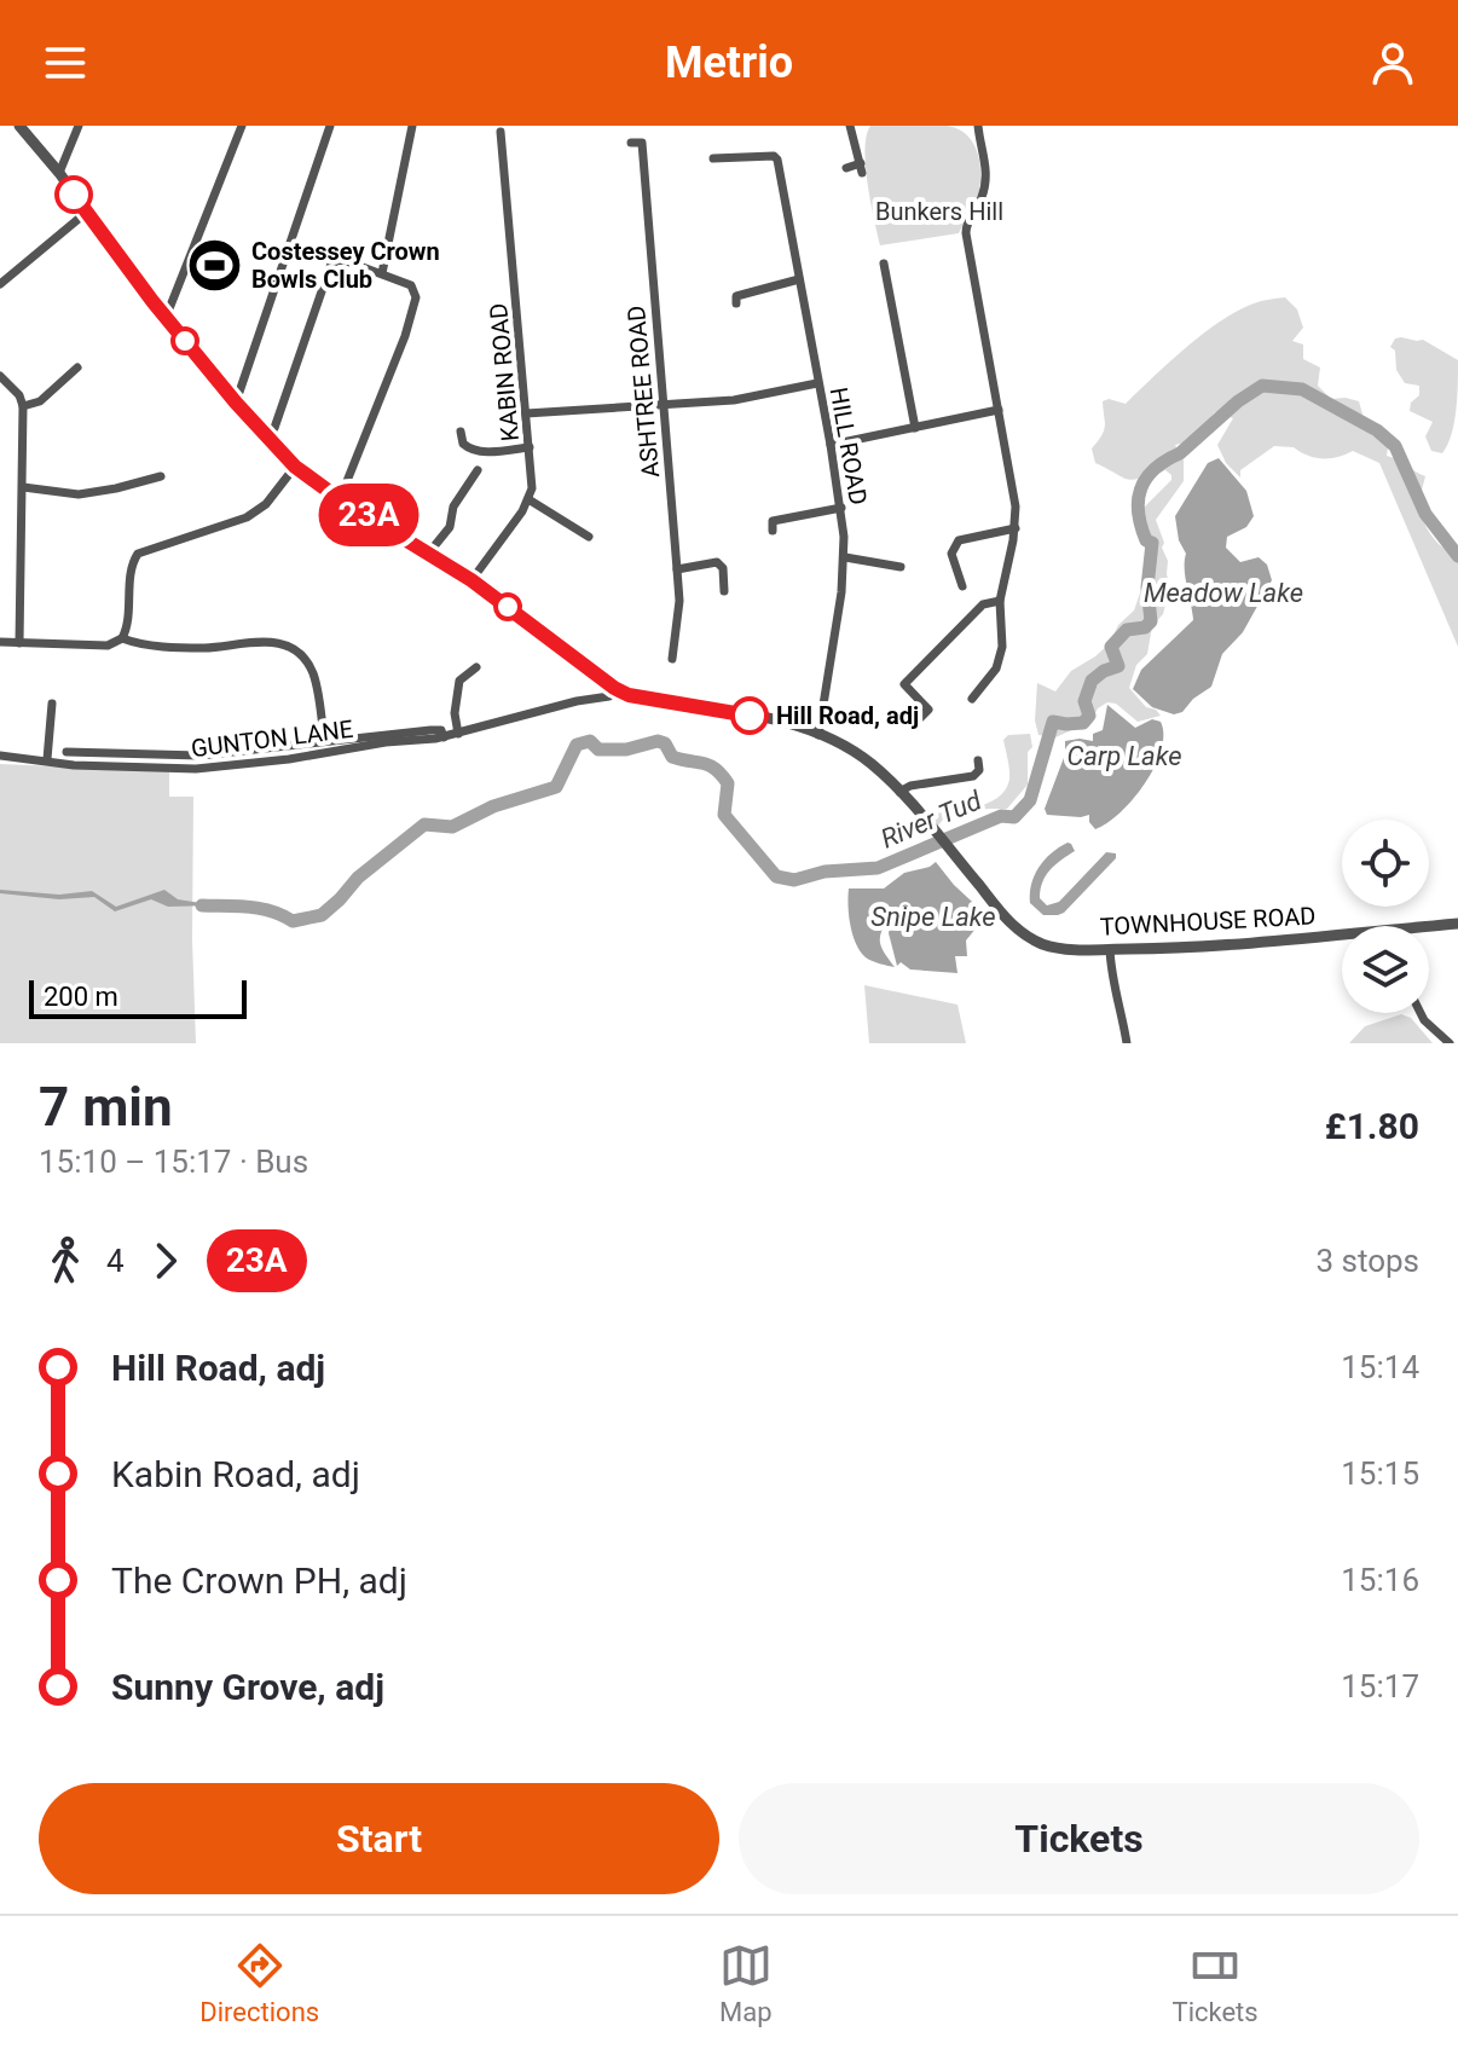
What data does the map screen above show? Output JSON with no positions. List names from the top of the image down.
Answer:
{
  "streets": {
    "street": [
      "KABIN ROAD",
      "ASHTREE ROAD",
      "HILL ROAD",
      "GUNTON LANE",
      "TOWNHOUSE ROAD"
    ]
  },
  "crossings": [
    ["HILL ROAD", "TOWNHOUSE ROAD"],
    ["GUNTON LANE", "TOWNHOUSE ROAD"]
  ],
  "water": [
    "Meadow Lake",
    "Carp Lake",
    "River Tud",
    "Snipe Lake"
  ],
  "parks": ["Bunkers Hill"],
  "places": {
    "sports": ["Costessey Crown Bowls Club"],
    "other": ["Hill Road, adj"]
  },
  "lines": ["bus line 23A"],
  "scale_bar": "200 m",
  "page": {
    "header": "Metrio",
    "on_map": "23A",
    "scale": "200 m",
    "heading": ["7 min", "15:10 – 15:17 · Bus", "£1.80"],
    "legs": ["4", "23A", "3 stops"],
    "list": [
      {
        "name": "Hill Road, adj",
        "value": "15:14"
      },
      {
        "name": "Kabin Road, adj",
        "value": "15:15"
      },
      {
        "name": "The Crown PH, adj",
        "value": "15:16"
      },
      {
        "name": "Sunny Grove, adj",
        "value": "15:17"
      }
    ],
    "buttons": ["Start", "Tickets"],
    "tabs": ["Directions", "Map", "Tickets"]
  }
}
